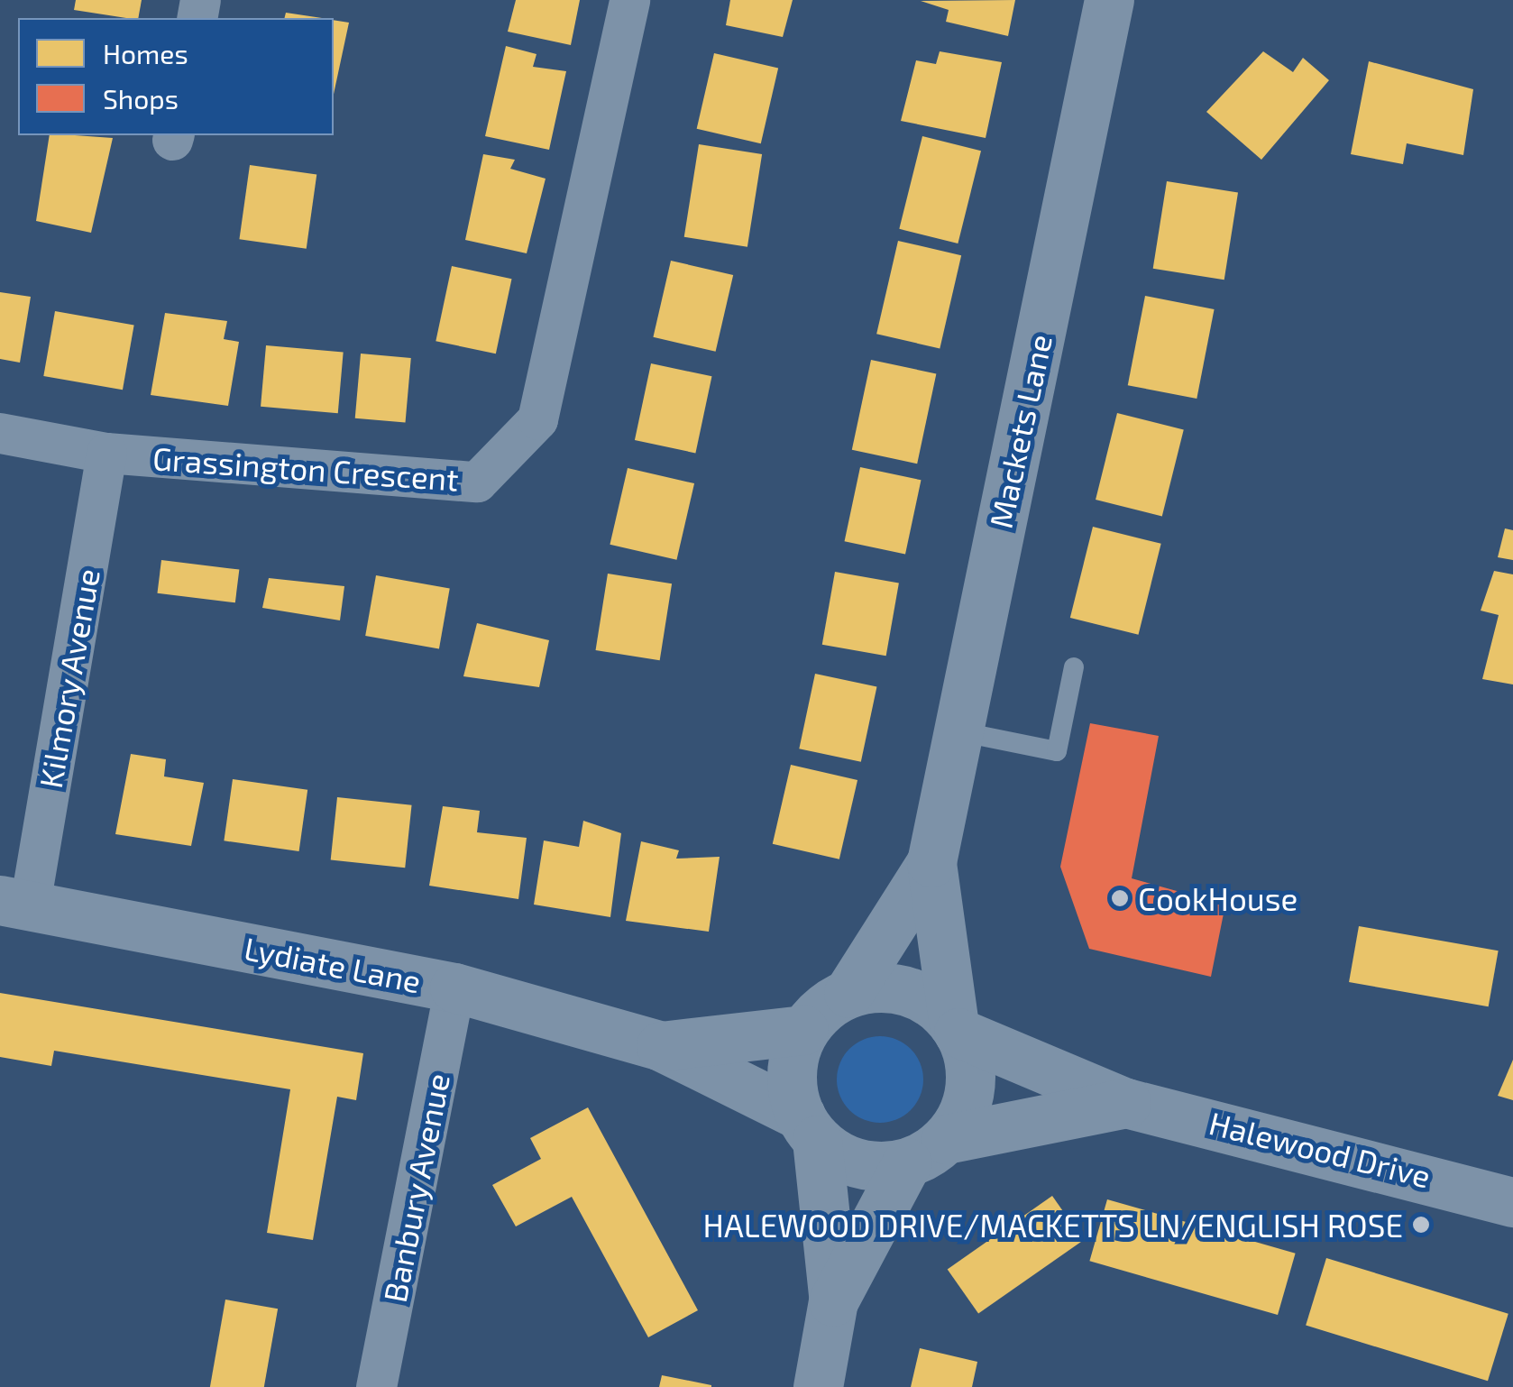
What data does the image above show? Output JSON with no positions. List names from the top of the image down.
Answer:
{
  "streets": {
    "street": [
      "Mackets Lane",
      "Grassington Crescent",
      "Kilmory Avenue",
      "Lydiate Lane",
      "Halewood Drive",
      "Banbury Avenue"
    ]
  },
  "crossings": [
    ["Mackets Lane", "Lydiate Lane"],
    ["Mackets Lane", "Halewood Drive"],
    ["Grassington Crescent", "Kilmory Avenue"],
    ["Kilmory Avenue", "Lydiate Lane"],
    ["Lydiate Lane", "Halewood Drive"],
    ["Lydiate Lane", "Banbury Avenue"]
  ],
  "places": ["CookHouse", "HALEWOOD DRIVE/MACKETTS LN/ENGLISH ROSE"],
  "legend": ["Homes", "Shops"]
}
